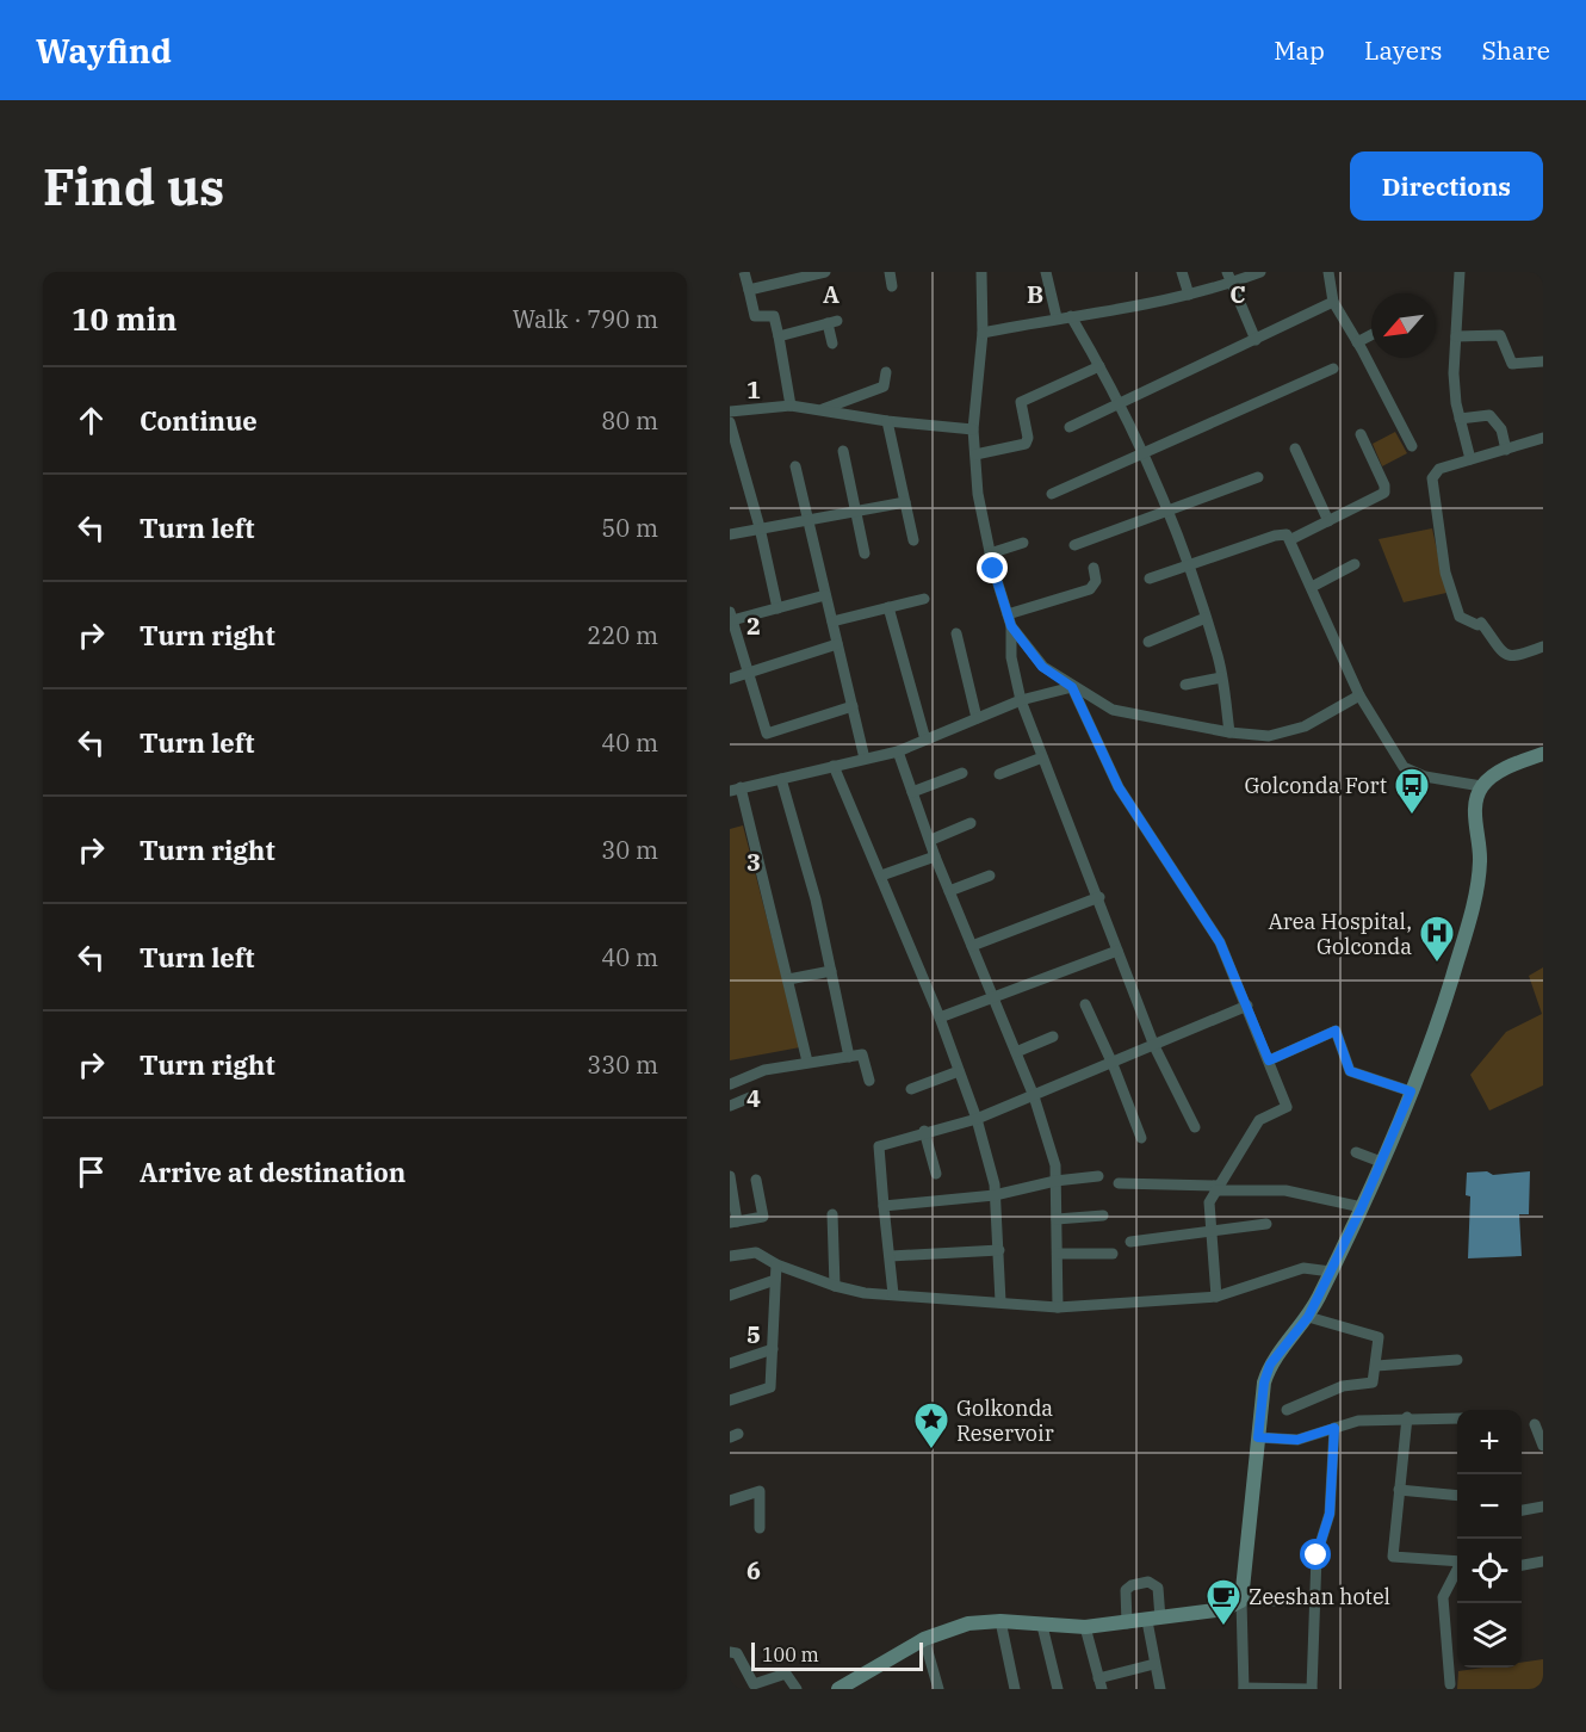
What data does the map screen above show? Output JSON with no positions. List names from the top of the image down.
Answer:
{
  "places": {
    "bus stop": ["Golconda Fort"],
    "hospital": ["Area Hospital, Golconda"],
    "place": ["Golkonda Reservoir"],
    "cafe": ["Zeeshan hotel"]
  },
  "scale_bar": "100 m",
  "north": "bottom left",
  "page": {
    "header": "Wayfind",
    "nav": ["Map", "Layers", "Share"],
    "buttons": "Directions",
    "title": "Find us",
    "heading": ["10 min", "Walk · 790 m"],
    "list": [
      ["Continue", "80 m"],
      ["Turn left", "50 m"],
      ["Turn right", "220 m"],
      ["Turn left", "40 m"],
      ["Turn right", "30 m"],
      ["Turn left", "40 m"],
      ["Turn right", "330 m"],
      "Arrive at destination"
    ],
    "map_buttons": ["+", "−"],
    "scale": "100 m"
  },
  "grid": {
    "columns": ["A", "B", "C"],
    "rows": [
      "1",
      "2",
      "3",
      "4",
      "5",
      "6"
    ]
  }
}
